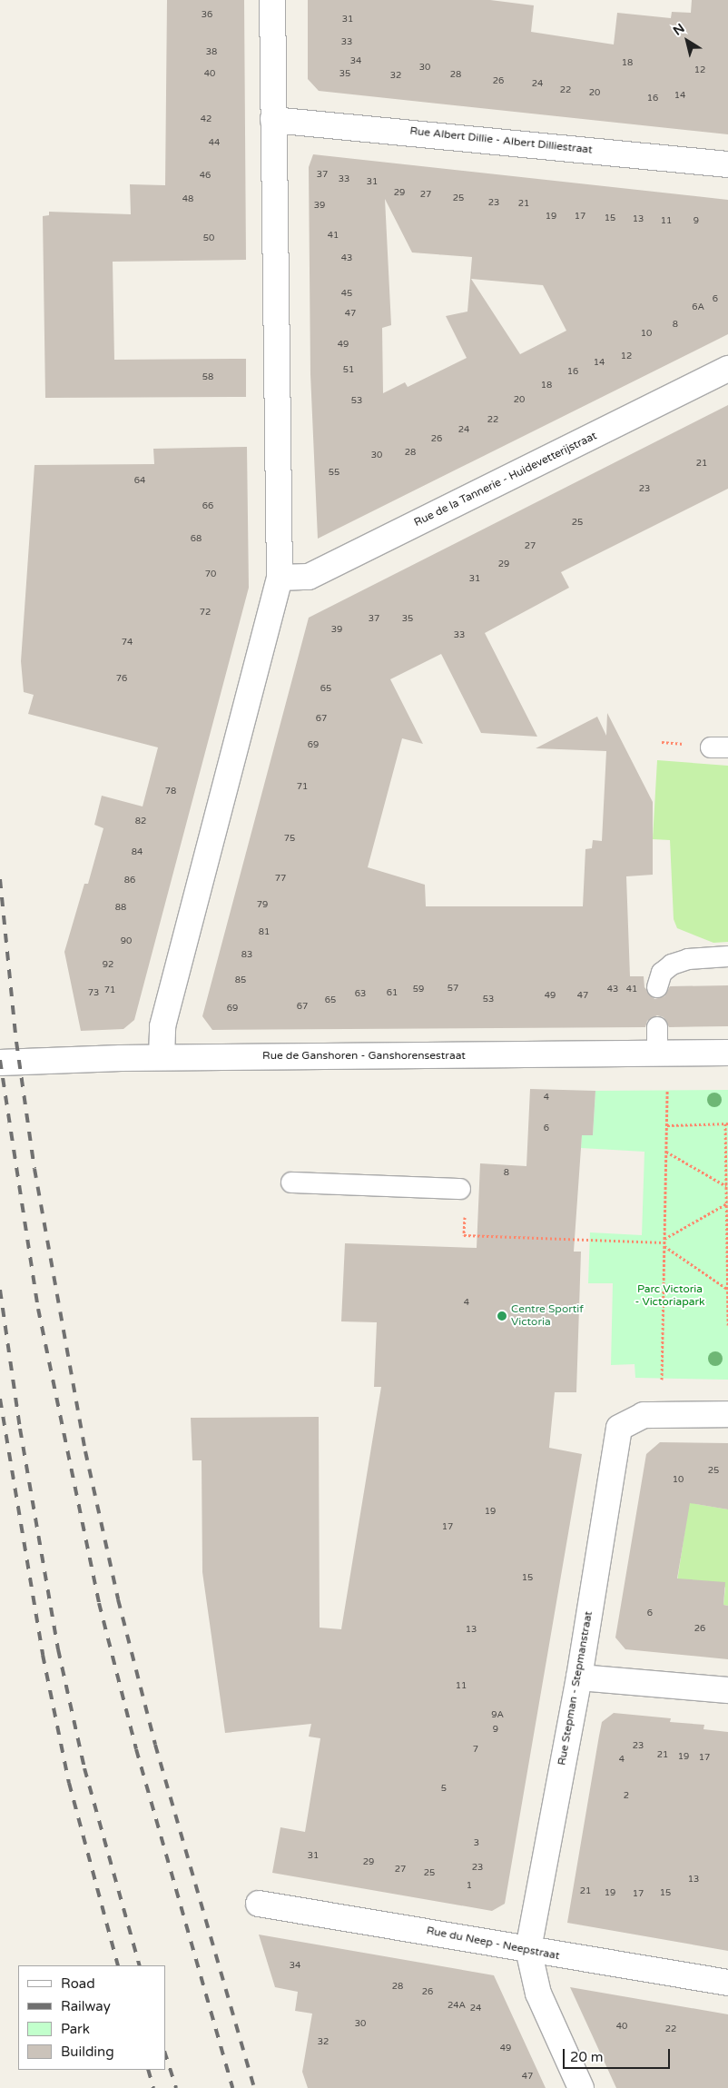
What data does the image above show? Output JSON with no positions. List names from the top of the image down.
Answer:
{
  "streets": {
    "street": [
      "Rue Albert Dillie - Albert Dilliestraat",
      "Rue de la Tannerie - Huidevetterijstraat",
      "Rue de Ganshoren - Ganshorensestraat",
      "Rue Stepman - Stepmanstraat",
      "Rue du Neep - Neepstraat"
    ]
  },
  "crossings": [
    ["Rue Stepman - Stepmanstraat", "Rue du Neep - Neepstraat"]
  ],
  "parks": ["Parc Victoria - Victoriapark"],
  "places": ["Centre Sportif Victoria"],
  "house_numbers": [
    "36",
    "31",
    "33",
    "38",
    "34",
    "18",
    "30",
    "12",
    "40",
    "35",
    "28",
    "32",
    "26",
    "24",
    "22",
    "20",
    "14",
    "16",
    "42",
    "44",
    "37",
    "46",
    "33",
    "31",
    "29",
    "27",
    "25",
    "48",
    "23",
    "21",
    "39",
    "19",
    "17",
    "15",
    "13",
    "11",
    "9",
    "41",
    "50",
    "43",
    "45",
    "6",
    "6A",
    "47",
    "8",
    "10",
    "49",
    "12",
    "14",
    "51",
    "16",
    "58",
    "18",
    "20",
    "53",
    "22",
    "24",
    "26",
    "28",
    "30",
    "21",
    "55",
    "64",
    "23",
    "66",
    "25",
    "68",
    "27",
    "29",
    "70",
    "31",
    "72",
    "37",
    "35",
    "39",
    "33",
    "74",
    "76",
    "65",
    "67",
    "69",
    "71",
    "78",
    "82",
    "75",
    "84",
    "77",
    "86",
    "79",
    "88",
    "81",
    "90",
    "83",
    "92",
    "85",
    "57",
    "59",
    "43",
    "41",
    "71",
    "73",
    "61",
    "63",
    "49",
    "47",
    "53",
    "65",
    "67",
    "69",
    "4",
    "6",
    "8",
    "4",
    "25",
    "10",
    "19",
    "17",
    "15",
    "6",
    "26",
    "13",
    "11",
    "9A",
    "9",
    "23",
    "7",
    "21",
    "19",
    "17",
    "4",
    "5",
    "2",
    "3",
    "31",
    "29",
    "23",
    "27",
    "25",
    "13",
    "1",
    "21",
    "19",
    "15",
    "17",
    "34",
    "28",
    "26",
    "24A",
    "24",
    "30",
    "40",
    "22",
    "32",
    "49",
    "47"
  ],
  "legend": [
    "Road",
    "Railway",
    "Park",
    "Building"
  ],
  "scale_bar": "20 m",
  "north": "top left"
}
